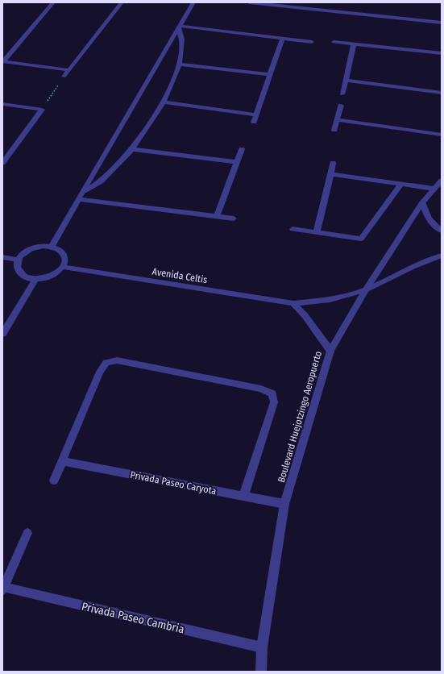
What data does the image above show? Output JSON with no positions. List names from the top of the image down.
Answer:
{
  "streets": {
    "street": [
      "Avenida Celtis",
      "Boulevard Huejotzingo Aeropuerto",
      "Privada Paseo Caryota",
      "Privada Paseo Cambria"
    ]
  },
  "crossings": [
    ["Avenida Celtis", "Boulevard Huejotzingo Aeropuerto"],
    ["Boulevard Huejotzingo Aeropuerto", "Privada Paseo Caryota"],
    ["Boulevard Huejotzingo Aeropuerto", "Privada Paseo Cambria"]
  ]
}
